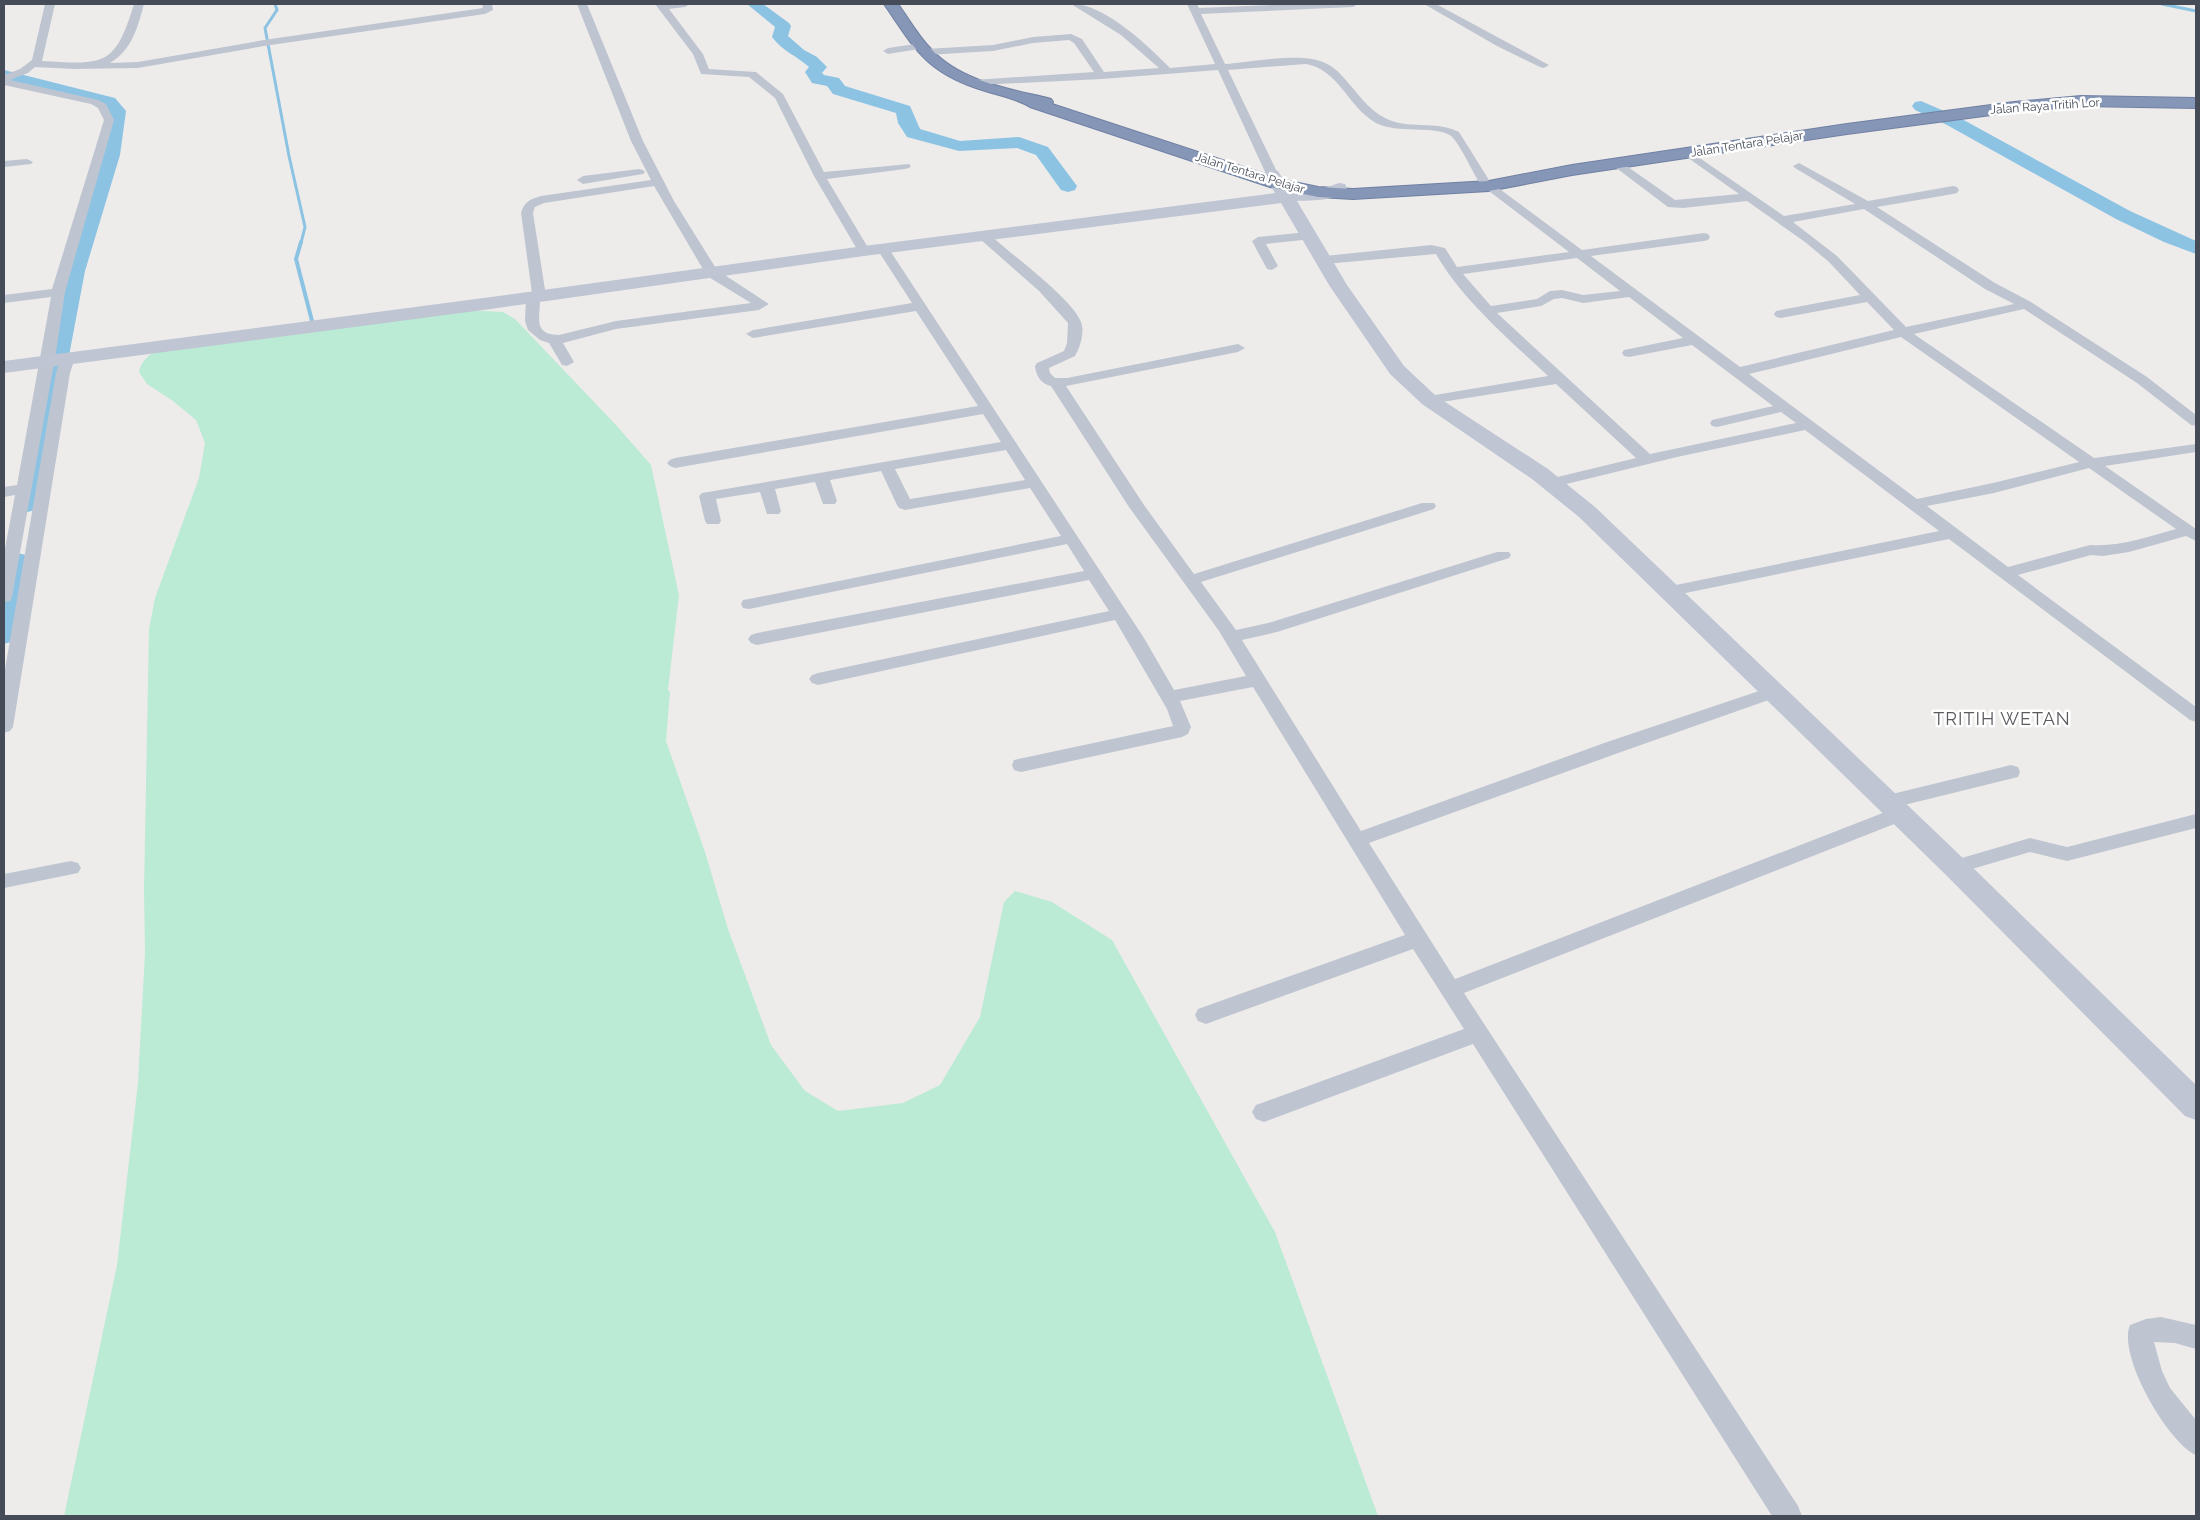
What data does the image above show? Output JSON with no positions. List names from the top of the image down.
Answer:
{
  "streets": {
    "highway": ["Jalan Raya Tritih Lor", "Jalan Tentara Pelajar"]
  },
  "crossings": [
    ["Jalan Raya Tritih Lor", "Jalan Tentara Pelajar"]
  ],
  "districts": ["TRITIH WETAN"]
}
